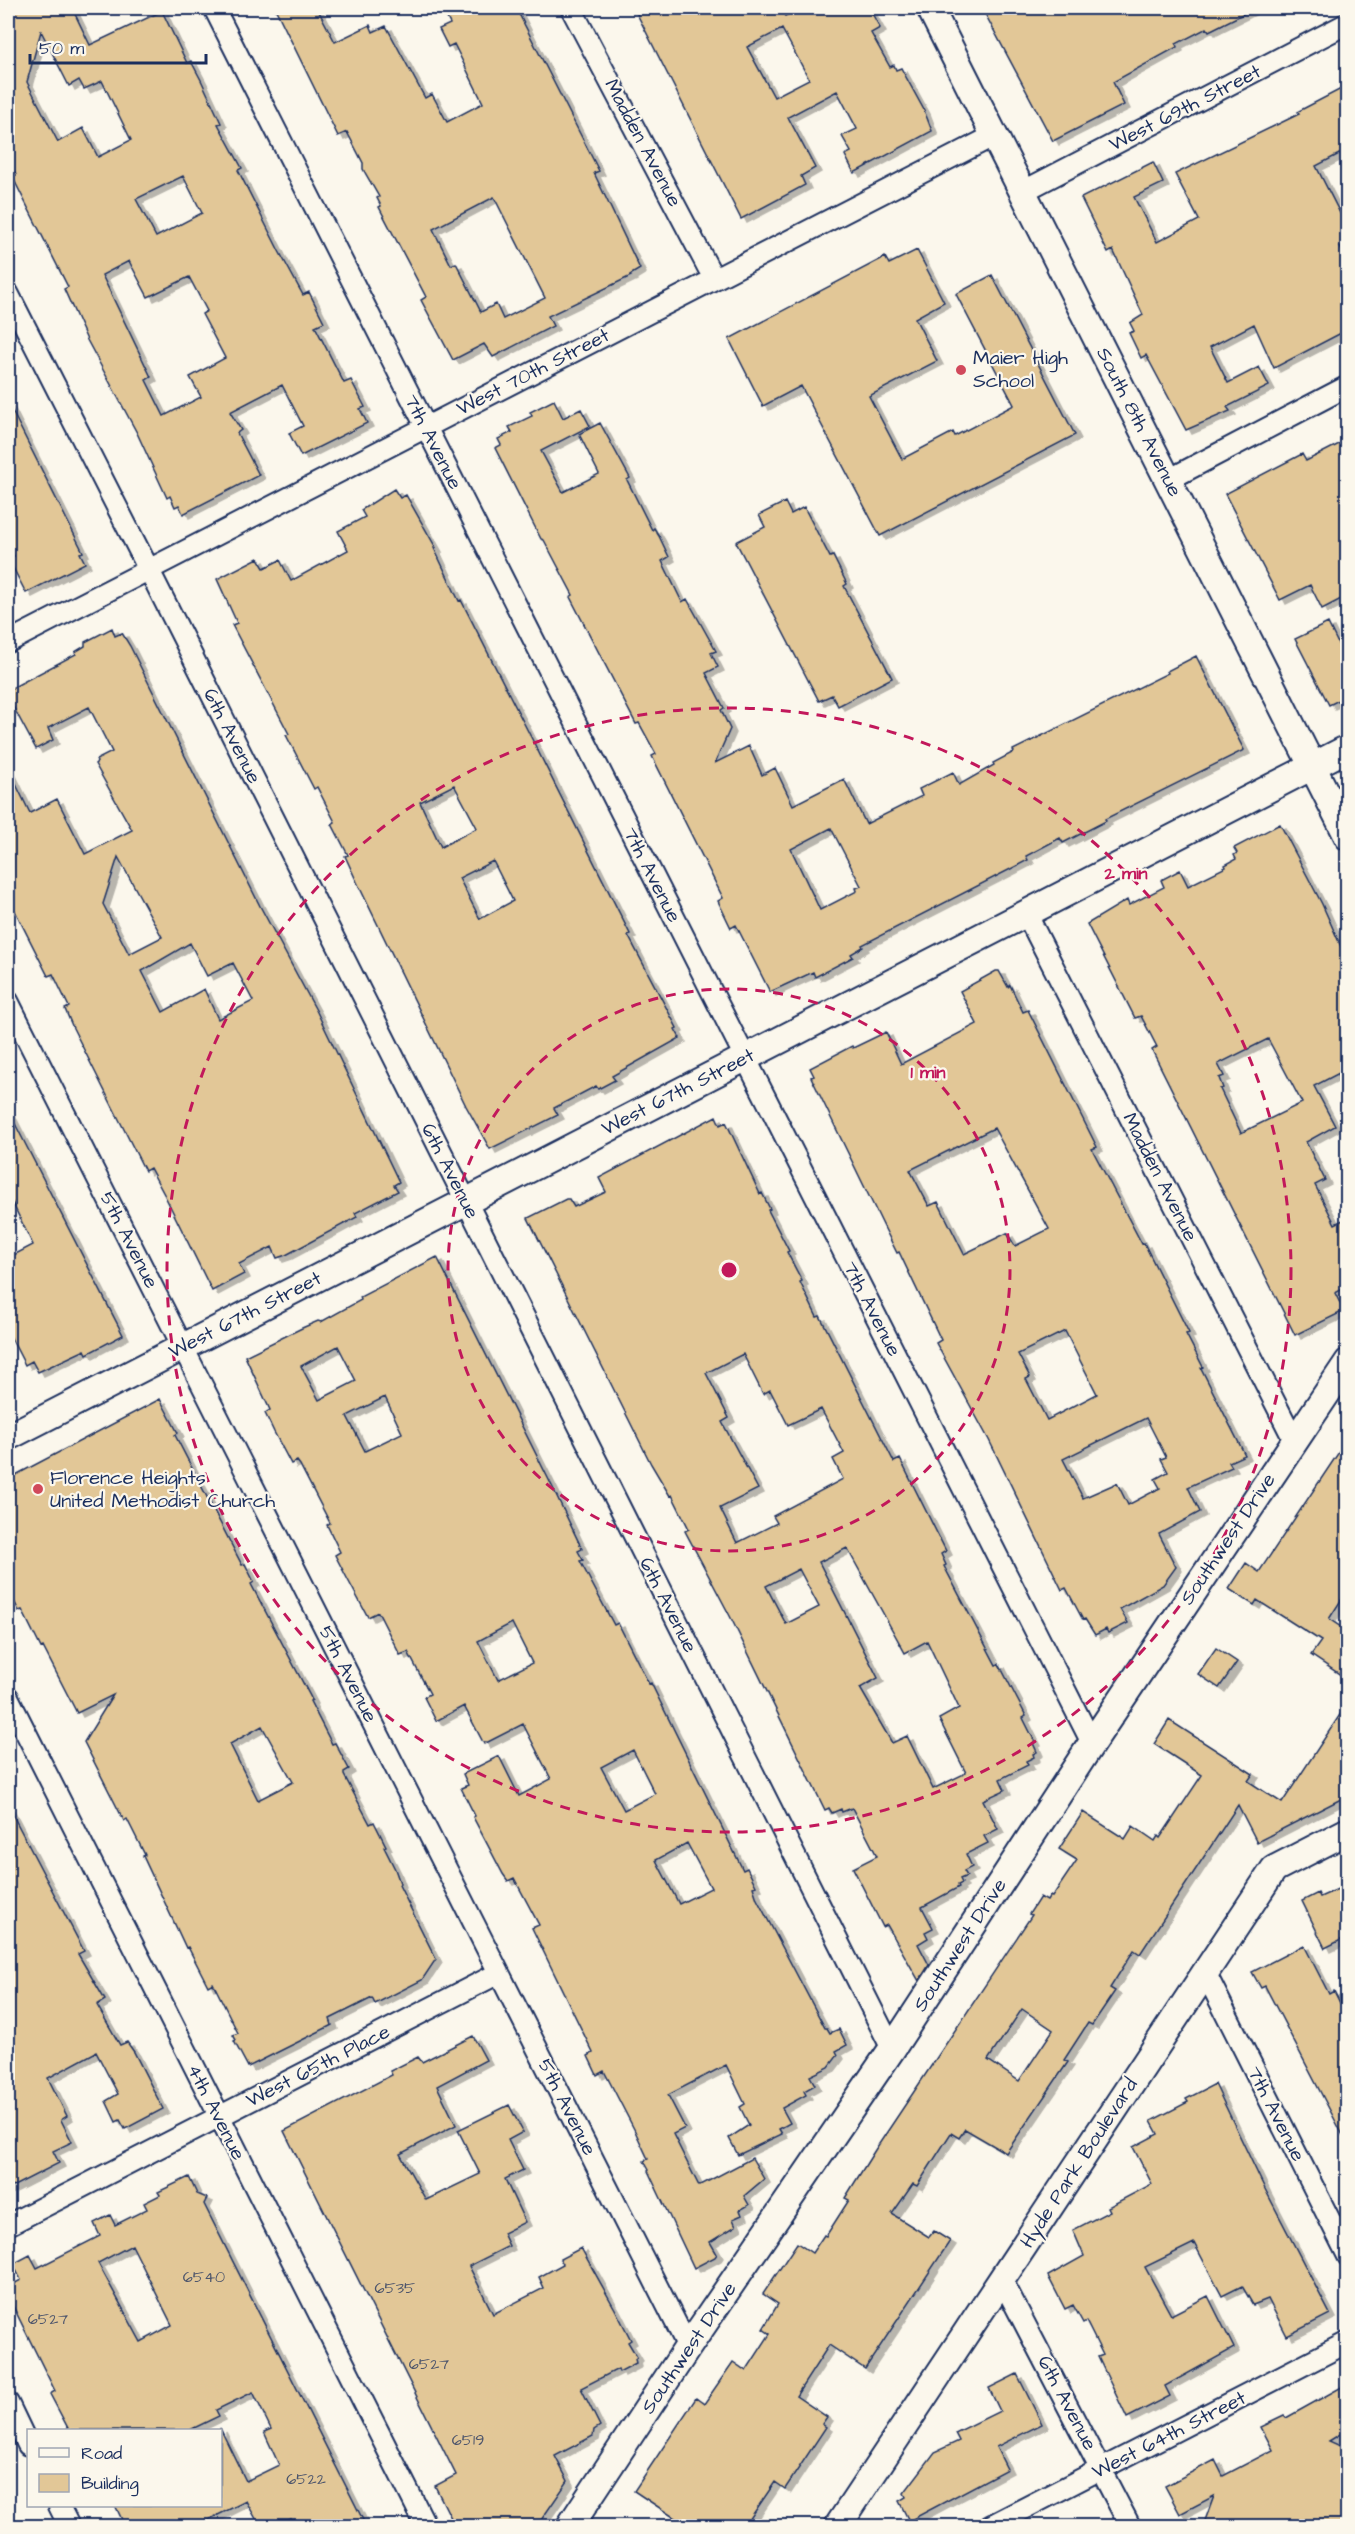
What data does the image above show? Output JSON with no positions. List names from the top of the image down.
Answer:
{
  "streets": {
    "street": [
      "West 69th Street",
      "Madden Avenue",
      "West 70th Street",
      "South 8th Avenue",
      "7th Avenue",
      "6th Avenue",
      "West 67th Street",
      "5th Avenue",
      "Southwest Drive",
      "West 65th Place",
      "4th Avenue",
      "Hyde Park Boulevard",
      "West 64th Street"
    ]
  },
  "crossings": [
    ["West 69th Street", "South 8th Avenue"],
    ["Madden Avenue", "West 70th Street"],
    ["Madden Avenue", "West 67th Street"],
    ["Madden Avenue", "Southwest Drive"],
    ["West 70th Street", "South 8th Avenue"],
    ["West 70th Street", "7th Avenue"],
    ["West 70th Street", "6th Avenue"],
    ["South 8th Avenue", "West 67th Street"],
    ["7th Avenue", "West 67th Street"],
    ["7th Avenue", "Southwest Drive"],
    ["7th Avenue", "Hyde Park Boulevard"],
    ["6th Avenue", "West 67th Street"],
    ["6th Avenue", "Southwest Drive"],
    ["6th Avenue", "Hyde Park Boulevard"],
    ["6th Avenue", "West 64th Street"],
    ["West 67th Street", "5th Avenue"],
    ["5th Avenue", "Southwest Drive"],
    ["5th Avenue", "West 65th Place"],
    ["West 65th Place", "4th Avenue"]
  ],
  "places": ["Maier High School", "Florence Heights United Methodist Church"],
  "house_numbers": [
    "6540",
    "6535",
    "6527",
    "6527",
    "6519",
    "6522"
  ],
  "legend": ["Road", "Building"],
  "scale_bar": "50 m",
  "rings": ["2 min", "1 min"]
}
